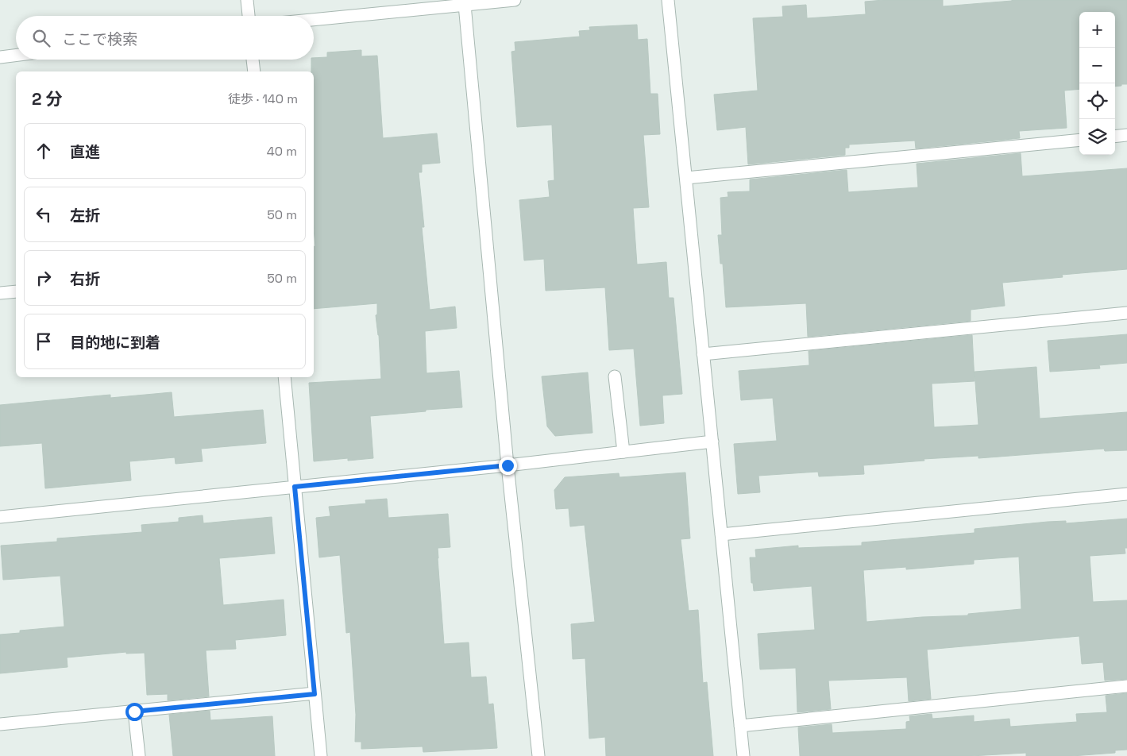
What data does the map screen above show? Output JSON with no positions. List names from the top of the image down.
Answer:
{
  "page": {
    "map_buttons": ["+", "−"],
    "search": "ここで検索",
    "heading": ["2 分", "徒歩 · 140 m"],
    "list": [
      ["直進", "40 m"],
      ["左折", "50 m"],
      ["右折", "50 m"],
      "目的地に到着"
    ]
  }
}
